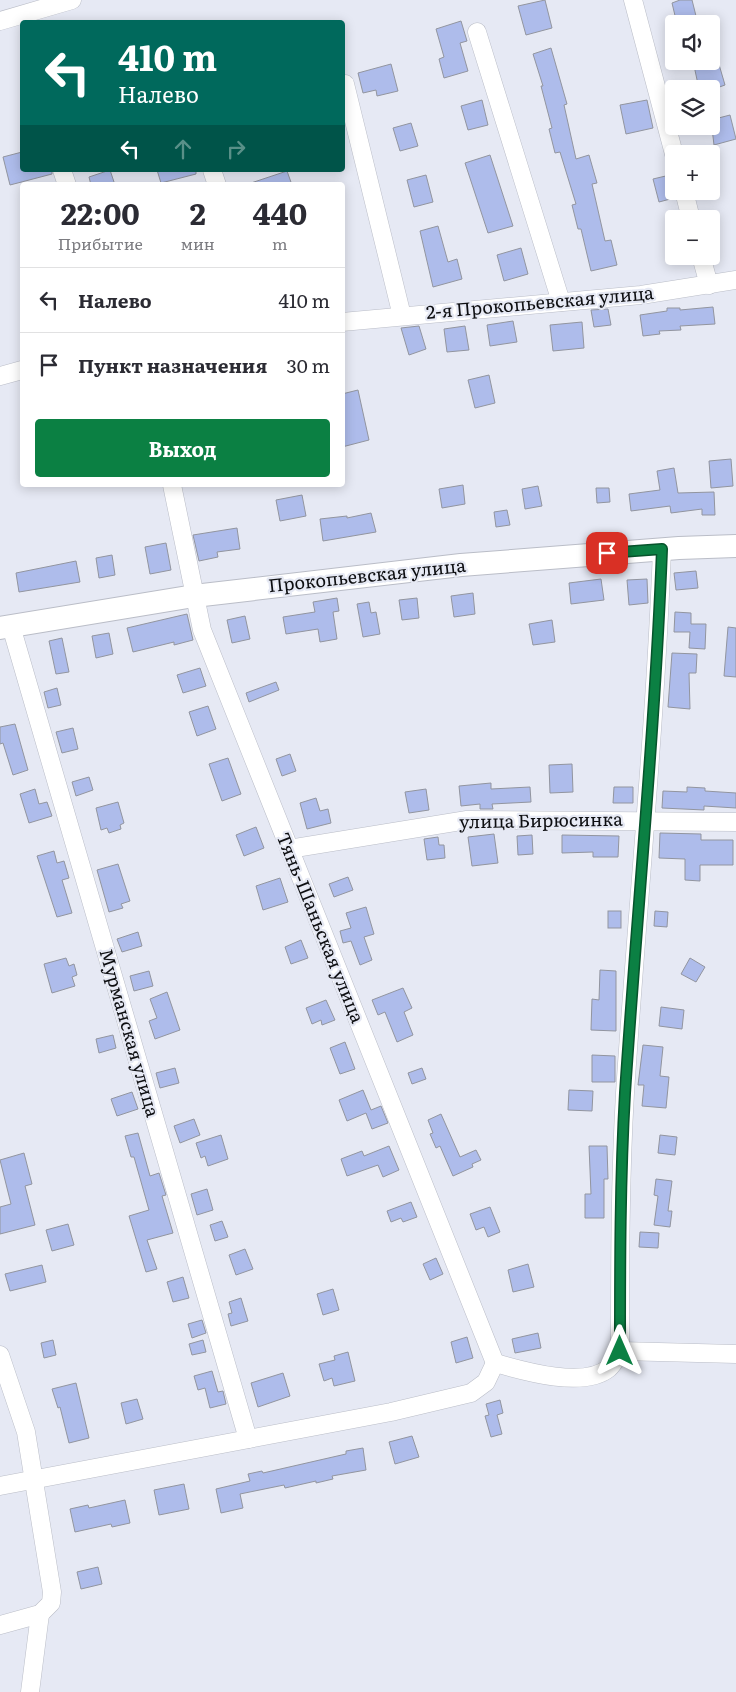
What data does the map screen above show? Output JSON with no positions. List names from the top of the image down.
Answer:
{
  "streets": {
    "main road": ["Прокопьевская улица"],
    "street": [
      "2-я Прокопьевская улица",
      "улица Бирюсинка",
      "Тянь-Шаньская улица",
      "Мурманская улица"
    ]
  },
  "crossings": [
    ["Прокопьевская улица", "Тянь-Шаньская улица"],
    ["Прокопьевская улица", "Мурманская улица"],
    ["улица Бирюсинка", "Тянь-Шаньская улица"]
  ],
  "page": {
    "map_buttons": ["+", "−"],
    "turn": ["410 m", "Налево"],
    "eta": [
      "22:00",
      "Прибытие",
      "2",
      "мин",
      "440",
      "m"
    ],
    "list": [
      {
        "name": "Налево",
        "value": "410 m"
      },
      {
        "name": "Пункт назначения",
        "value": "30 m"
      }
    ],
    "buttons": "Выход"
  }
}
